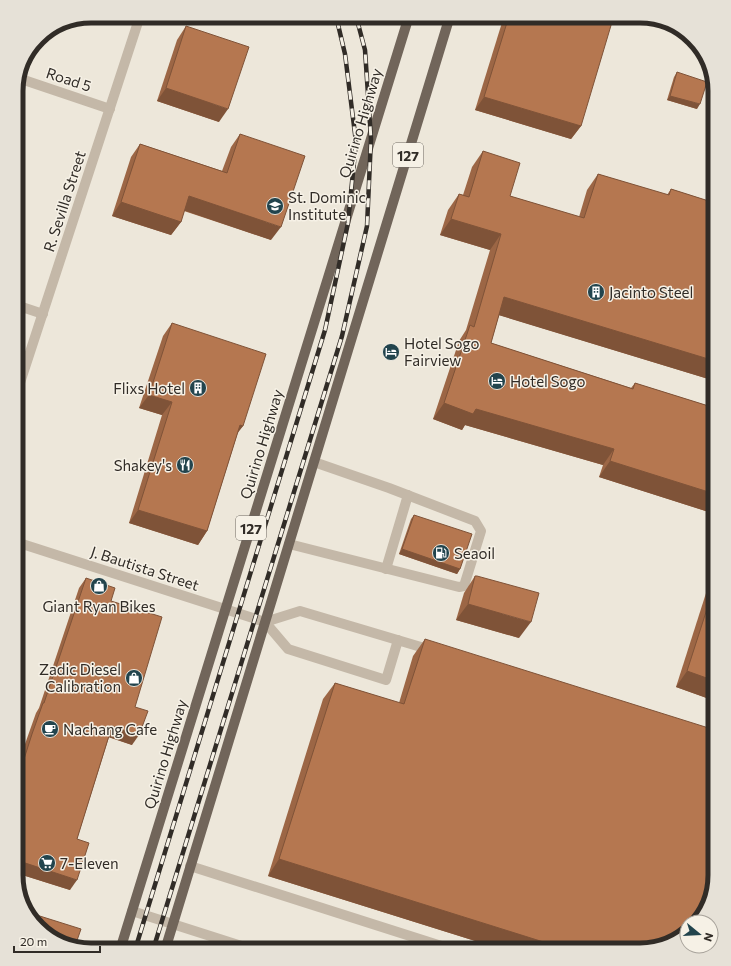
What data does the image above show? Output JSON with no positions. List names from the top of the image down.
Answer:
{
  "streets": {
    "main road": ["Quirino Highway", "127"],
    "street": ["Road 5", "R. Sevilla Street", "J. Bautista Street"]
  },
  "crossings": [
    ["Road 5", "R. Sevilla Street"],
    ["Quirino Highway", "J. Bautista Street"],
    ["127", "J. Bautista Street"]
  ],
  "places": {
    "school or university": ["St. Dominic Institute"],
    "building": ["Jacinto Steel", "Flixs Hotel"],
    "hotel": ["Hotel Sogo Fairview", "Hotel Sogo"],
    "restaurant": ["Shakey's"],
    "fuel station": ["Seaoil"],
    "shop": ["Giant Ryan Bikes", "Zadic Diesel Calibration"],
    "cafe": ["Nachang Cafe"],
    "supermarket": ["7-Eleven"]
  },
  "scale_bar": "20 m",
  "north": "right"
}
